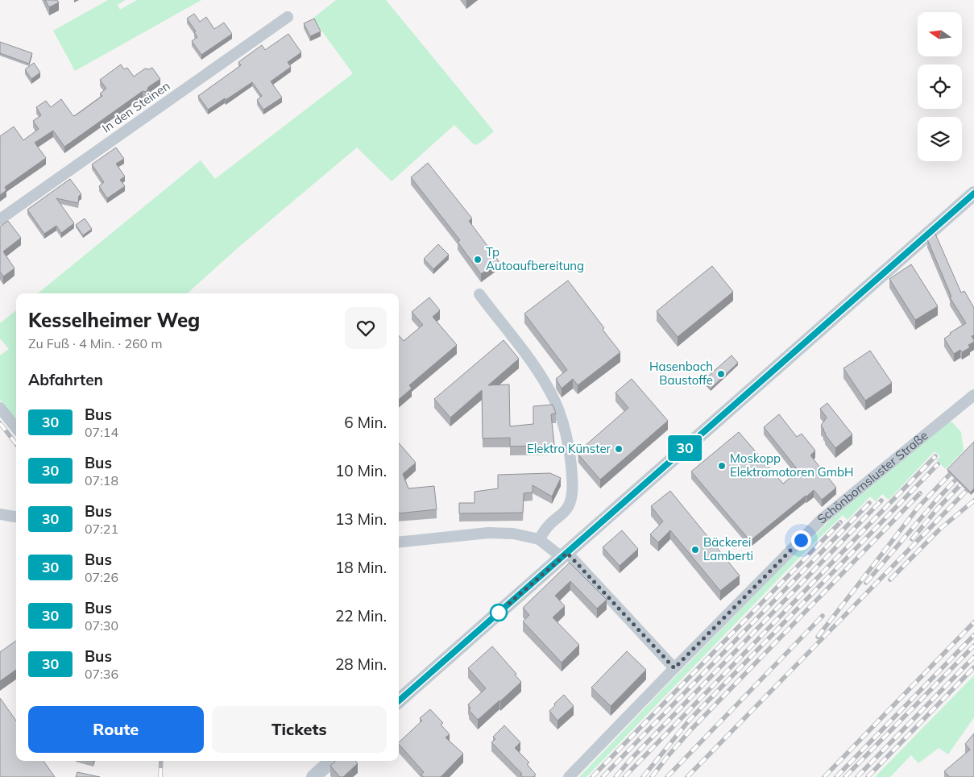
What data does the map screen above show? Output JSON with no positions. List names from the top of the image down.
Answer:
{
  "streets": {
    "street": ["In den Steinen", "Schönbornsluster Straße"]
  },
  "places": [
    "Tp Autoaufbereitung",
    "Hasenbach Baustoffe",
    "Elektro Künster",
    "Moskopp Elektromotoren GmbH",
    "Bäckerei Lamberti"
  ],
  "lines": ["bus line 30"],
  "north": "left",
  "page": {
    "on_map": "30",
    "heading": [
      ["Kesselheimer Weg", "Zu Fuß · 4 Min. · 260 m"],
      "Abfahrten"
    ],
    "list": [
      {
        "mark": "30",
        "name": "Bus",
        "note": "07:14",
        "value": "6 Min."
      },
      {
        "mark": "30",
        "name": "Bus",
        "note": "07:18",
        "value": "10 Min."
      },
      {
        "mark": "30",
        "name": "Bus",
        "note": "07:21",
        "value": "13 Min."
      },
      {
        "mark": "30",
        "name": "Bus",
        "note": "07:26",
        "value": "18 Min."
      },
      {
        "mark": "30",
        "name": "Bus",
        "note": "07:30",
        "value": "22 Min."
      },
      {
        "mark": "30",
        "name": "Bus",
        "note": "07:36",
        "value": "28 Min."
      }
    ],
    "buttons": ["Route", "Tickets"]
  }
}
